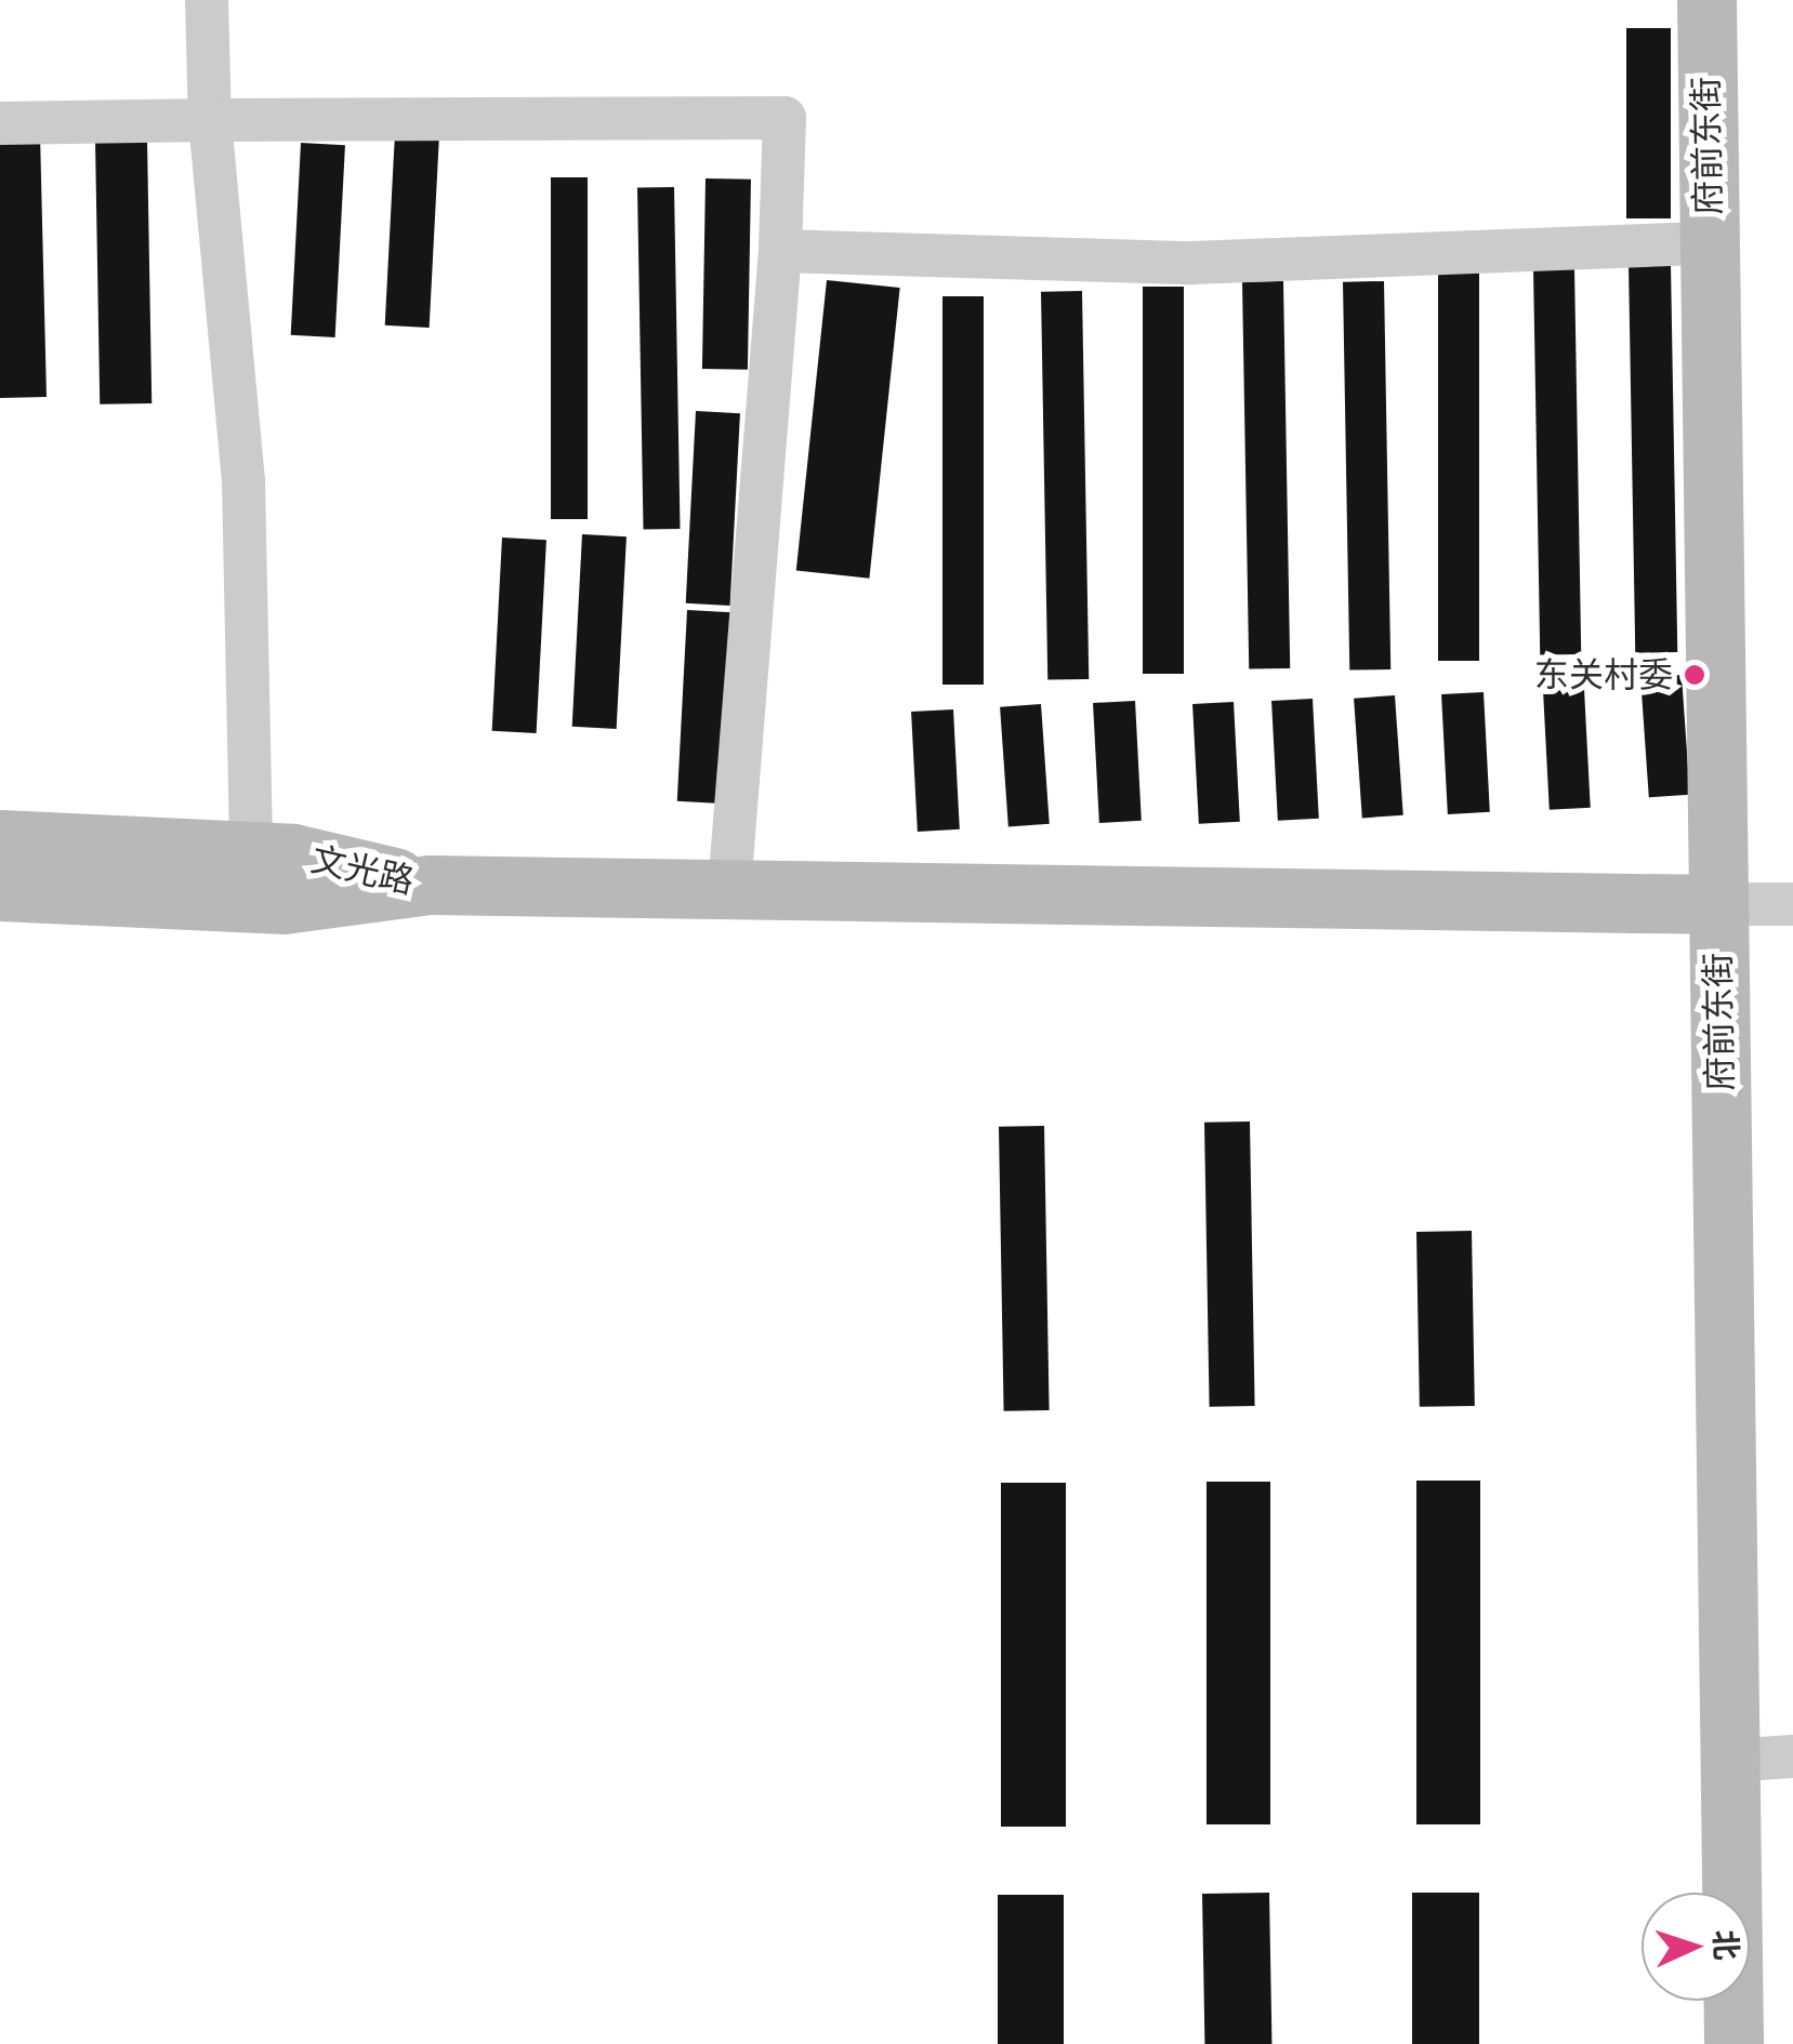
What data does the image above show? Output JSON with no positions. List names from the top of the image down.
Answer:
{
  "streets": {
    "street": ["府前东街", "文光路"]
  },
  "places": ["东关村委"],
  "north": "right"
}
